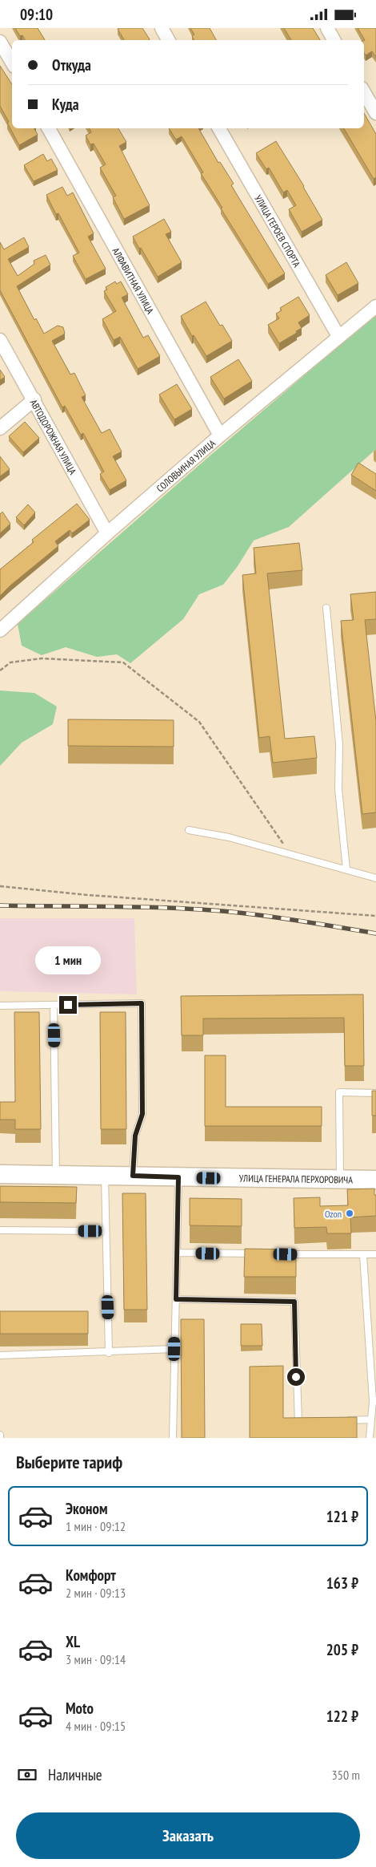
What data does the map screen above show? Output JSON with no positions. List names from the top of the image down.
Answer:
{
  "streets": {
    "street": [
      "УЛИЦА ГЕРОЕВ СПОРТА",
      "АЛФАВИТНАЯ УЛИЦА",
      "АВТОДОРОЖНАЯ УЛИЦА",
      "СОЛОВЬИНАЯ УЛИЦА",
      "УЛИЦА ГЕНЕРАЛА ПЕРХОРОВИЧА"
    ]
  },
  "crossings": [
    ["УЛИЦА ГЕРОЕВ СПОРТА", "СОЛОВЬИНАЯ УЛИЦА"],
    ["АЛФАВИТНАЯ УЛИЦА", "СОЛОВЬИНАЯ УЛИЦА"],
    ["АВТОДОРОЖНАЯ УЛИЦА", "СОЛОВЬИНАЯ УЛИЦА"]
  ],
  "places": ["Ozon"],
  "page": {
    "status": "09:10",
    "banner": ["Откуда", "Куда"],
    "bubble": "1 мин",
    "heading": "Выберите тариф",
    "list": [
      {
        "name": "Эконом",
        "note": "1 мин · 09:12",
        "value": "121 ₽"
      },
      {
        "name": "Комфорт",
        "note": "2 мин · 09:13",
        "value": "163 ₽"
      },
      {
        "name": "XL",
        "note": "3 мин · 09:14",
        "value": "205 ₽"
      },
      {
        "name": "Moto",
        "note": "4 мин · 09:15",
        "value": "122 ₽"
      }
    ],
    "pay": ["Наличные", "350 m"],
    "buttons": "Заказать"
  }
}
